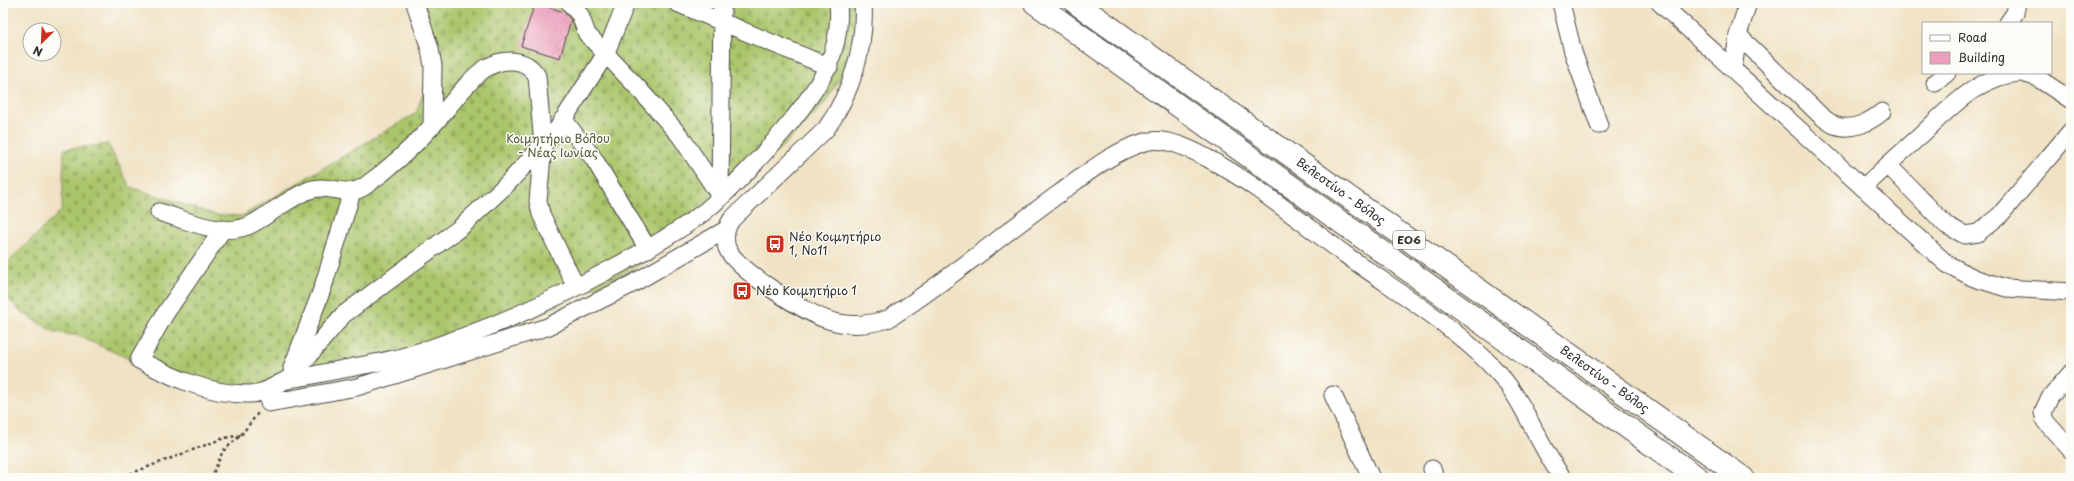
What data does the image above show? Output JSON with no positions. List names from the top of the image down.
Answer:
{
  "streets": {
    "highway": ["Βελεστίνο - Βόλος", "ΕΟ6"]
  },
  "parks": ["Κοιμητήριο Βόλου - Νέας Ιωνίας"],
  "places": {
    "bus stop": ["Νέο Κοιμητήριο 1, Νο11", "Νέο Κοιμητήριο 1"]
  },
  "legend": ["Road", "Building"],
  "north": "bottom left"
}
